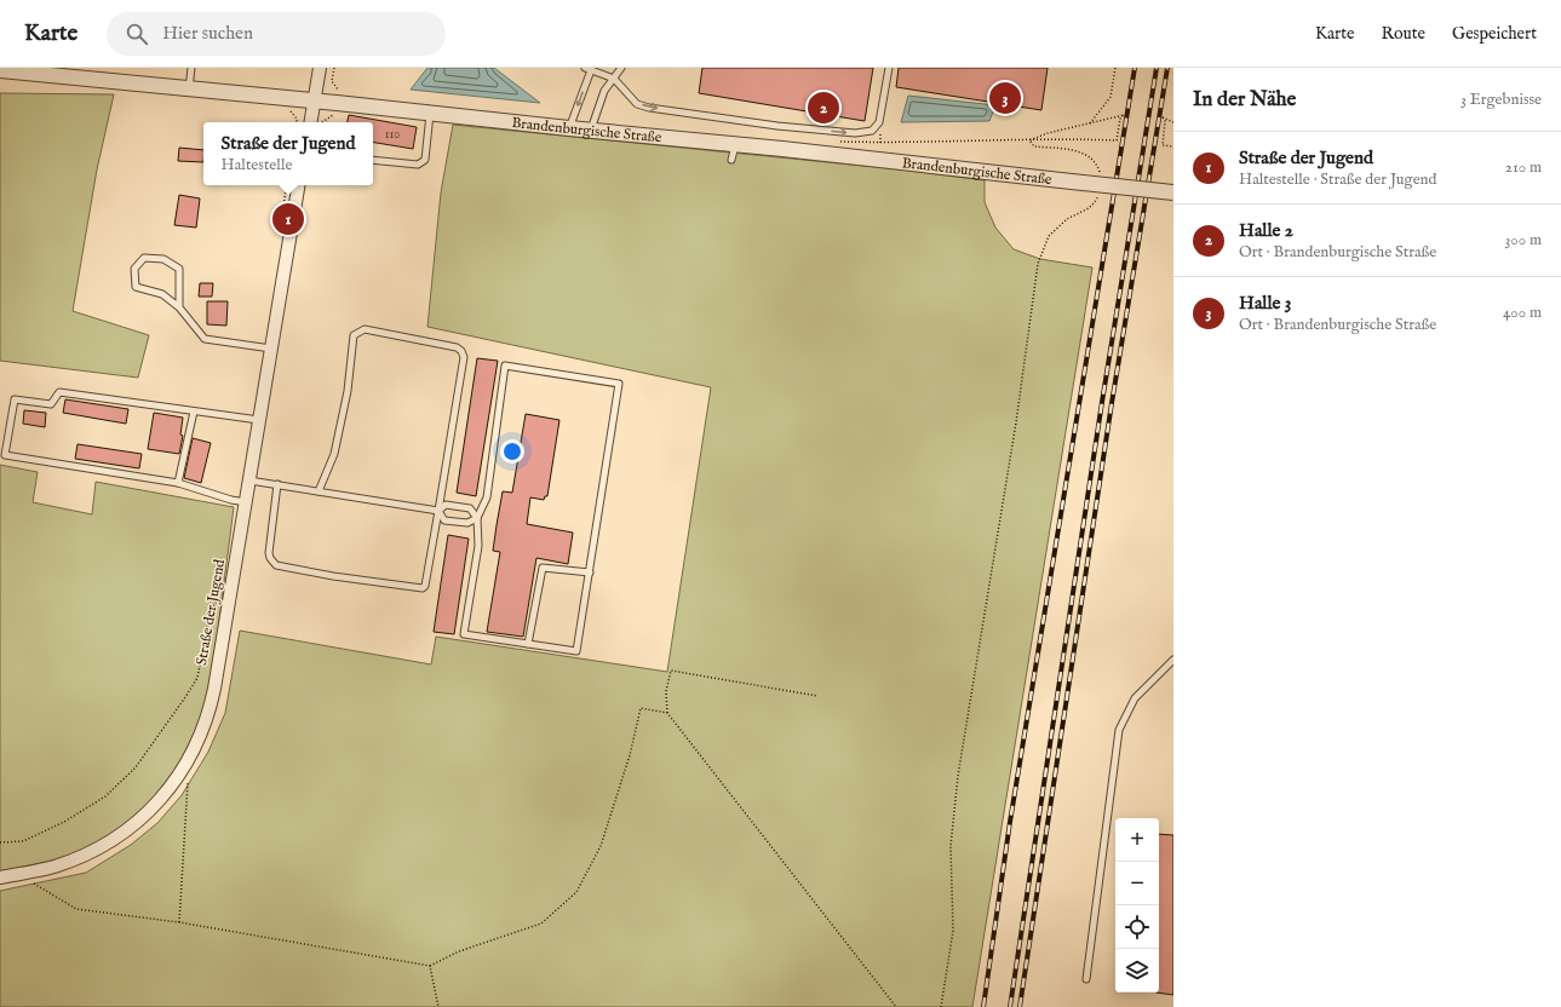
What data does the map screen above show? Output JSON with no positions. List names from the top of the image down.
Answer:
{
  "streets": {
    "street": ["Brandenburgische Straße", "Straße der Jugend"]
  },
  "house_numbers": ["110"],
  "page": {
    "header": "Karte",
    "search": "Hier suchen",
    "nav": ["Karte", "Route", "Gespeichert"],
    "heading": ["In der Nähe", "3 Ergebnisse"],
    "pins": ["3", "2", "1"],
    "popup": ["Straße der Jugend", "Haltestelle"],
    "list": [
      {
        "mark": "1",
        "name": "Straße der Jugend",
        "note": "Haltestelle · Straße der Jugend",
        "value": "210 m"
      },
      {
        "mark": "2",
        "name": "Halle 2",
        "note": "Ort · Brandenburgische Straße",
        "value": "300 m"
      },
      {
        "mark": "3",
        "name": "Halle 3",
        "note": "Ort · Brandenburgische Straße",
        "value": "400 m"
      }
    ],
    "map_buttons": ["+", "−"]
  }
}
